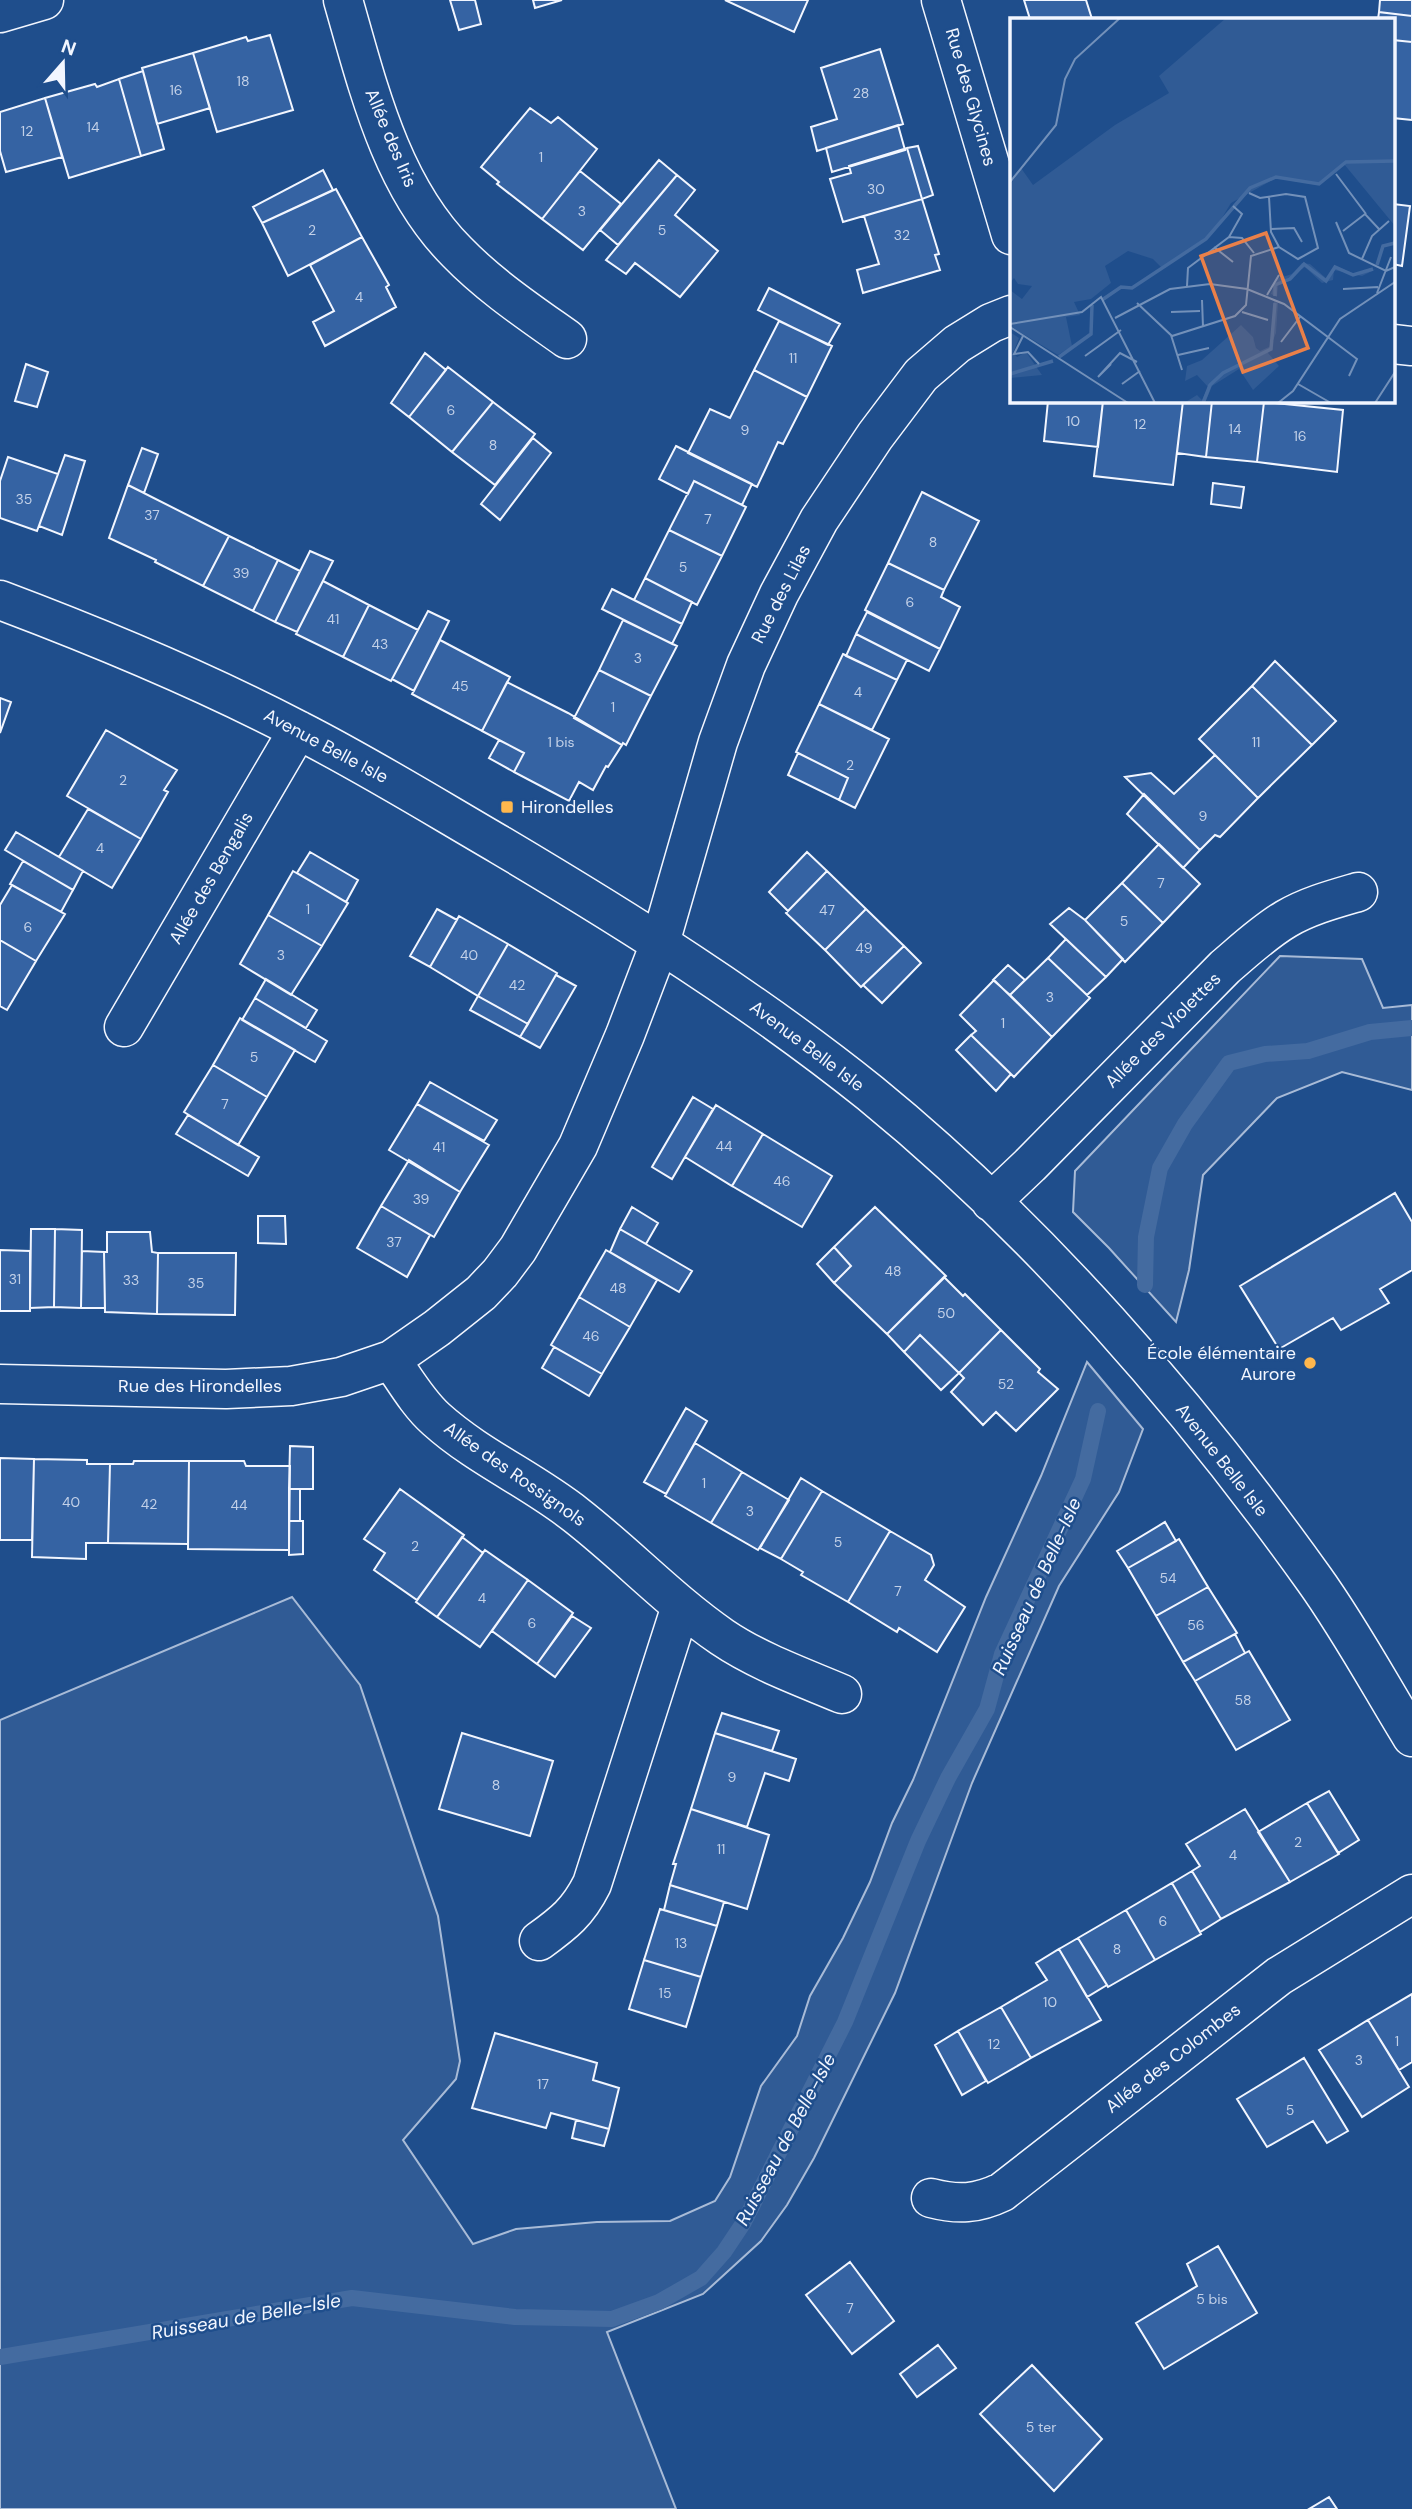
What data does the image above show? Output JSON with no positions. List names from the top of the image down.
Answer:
{
  "streets": {
    "street": [
      "Rue des Glycines",
      "Allée des Iris",
      "Rue des Lilas",
      "Avenue Belle Isle",
      "Allée des Bengalis",
      "Allée des Violettes",
      "Rue des Hirondelles",
      "Allée des Rossignols",
      "Allée des Colombes"
    ]
  },
  "crossings": [
    ["Rue des Lilas", "Avenue Belle Isle"],
    ["Rue des Lilas", "Rue des Hirondelles"],
    ["Avenue Belle Isle", "Allée des Bengalis"],
    ["Avenue Belle Isle", "Allée des Violettes"],
    ["Avenue Belle Isle", "Rue des Hirondelles"],
    ["Rue des Hirondelles", "Allée des Rossignols"]
  ],
  "water": ["Ruisseau de Belle-Isle"],
  "places": {
    "transit": ["Hirondelles"],
    "other": ["École élémentaire Aurore"]
  },
  "house_numbers": [
    "18",
    "16",
    "28",
    "14",
    "12",
    "1",
    "30",
    "3",
    "2",
    "5",
    "32",
    "4",
    "11",
    "6",
    "10",
    "12",
    "14",
    "9",
    "16",
    "8",
    "35",
    "37",
    "7",
    "8",
    "5",
    "39",
    "6",
    "41",
    "43",
    "3",
    "45",
    "4",
    "1",
    "1 bis",
    "11",
    "2",
    "2",
    "9",
    "4",
    "7",
    "1",
    "47",
    "5",
    "6",
    "49",
    "3",
    "40",
    "42",
    "3",
    "1",
    "5",
    "7",
    "44",
    "41",
    "46",
    "39",
    "37",
    "48",
    "31",
    "33",
    "35",
    "48",
    "50",
    "46",
    "52",
    "1",
    "40",
    "42",
    "44",
    "3",
    "5",
    "2",
    "54",
    "7",
    "4",
    "6",
    "56",
    "58",
    "9",
    "8",
    "2",
    "11",
    "4",
    "6",
    "13",
    "8",
    "15",
    "10",
    "1",
    "12",
    "3",
    "17",
    "5",
    "5 bis",
    "7",
    "5 ter"
  ],
  "north": "top"
}
